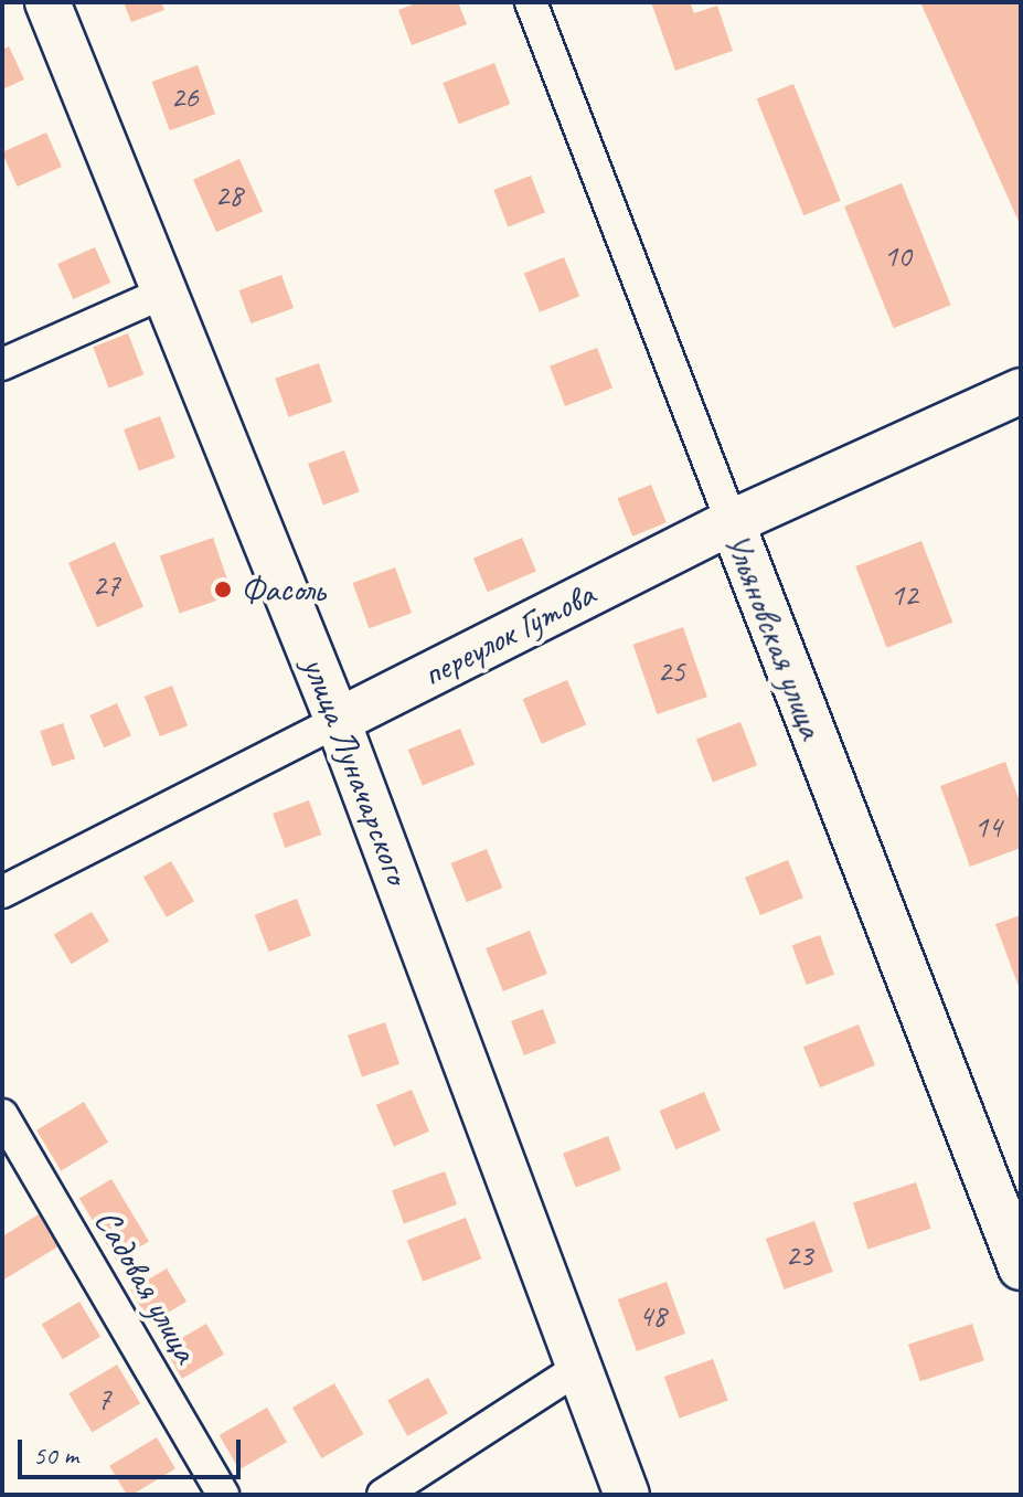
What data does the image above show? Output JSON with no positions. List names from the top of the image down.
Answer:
{
  "streets": {
    "main road": ["переулок Гутова", "Ульяновская улица", "улица Луначарского"],
    "street": ["Садовая улица"]
  },
  "crossings": [
    ["переулок Гутова", "Ульяновская улица"],
    ["переулок Гутова", "улица Луначарского"]
  ],
  "places": ["Фасоль"],
  "house_numbers": [
    "26",
    "28",
    "10",
    "27",
    "12",
    "25",
    "14",
    "23",
    "48",
    "7"
  ],
  "scale_bar": "50 m"
}
